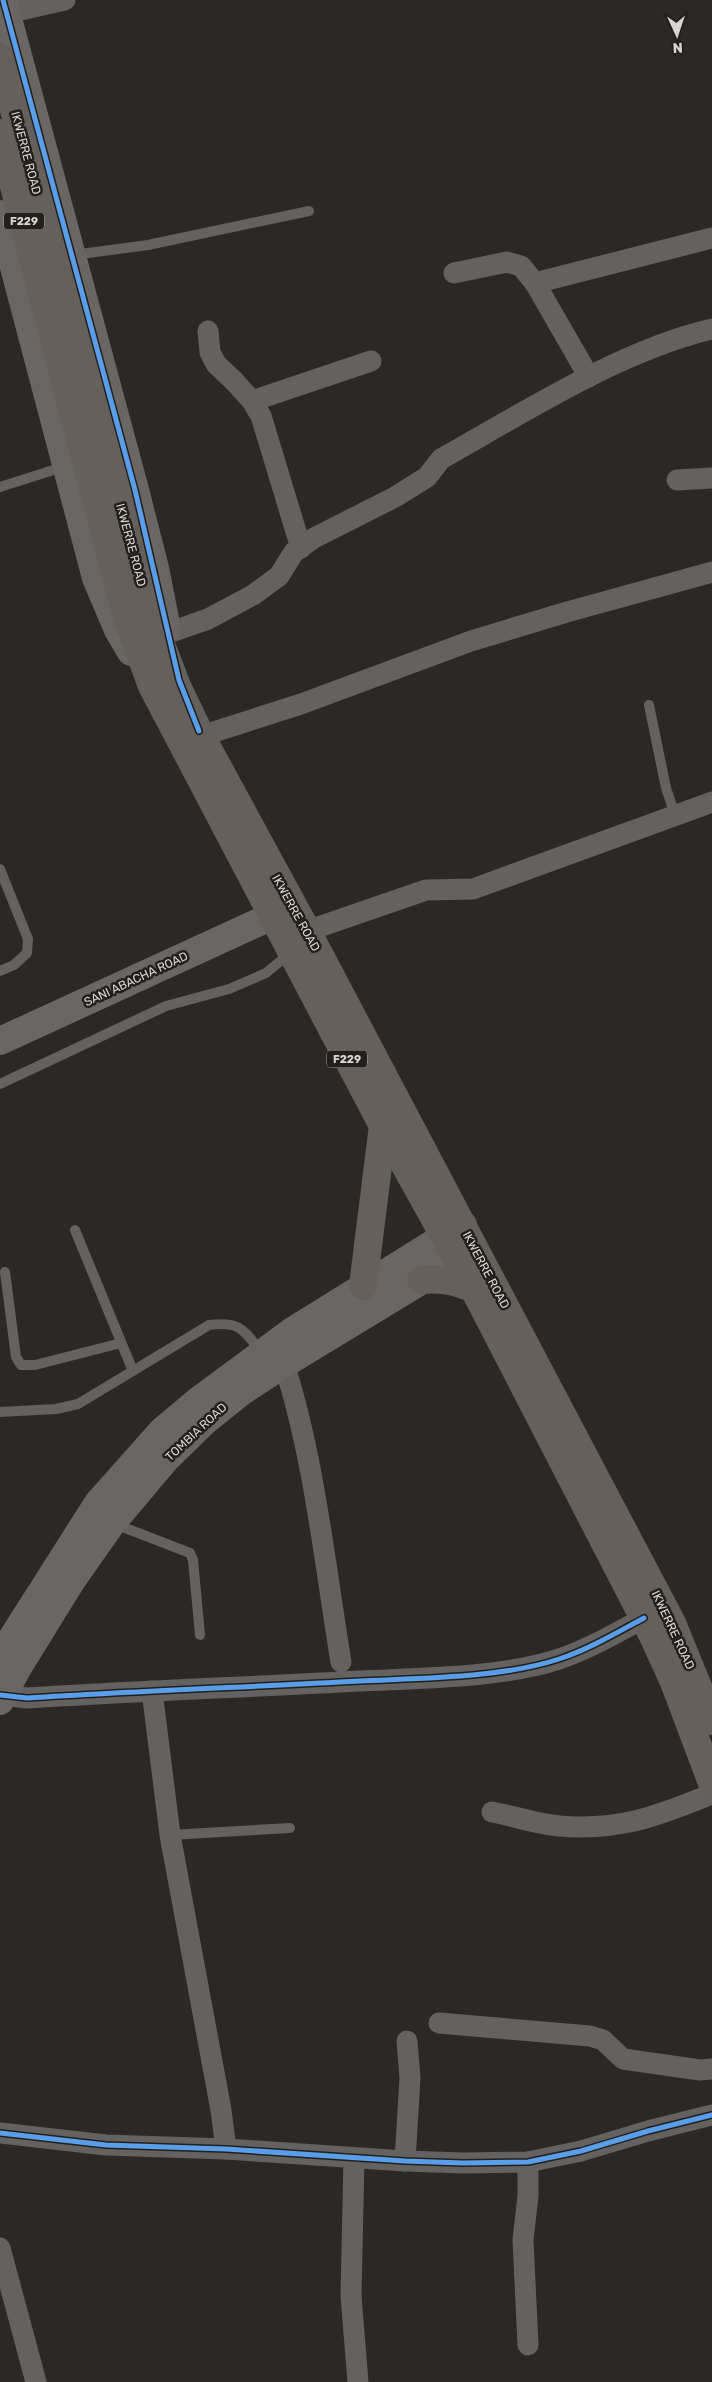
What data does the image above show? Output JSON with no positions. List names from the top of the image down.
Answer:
{
  "streets": {
    "main road": ["IKWERRE ROAD", "F229"],
    "street": ["SANI ABACHA ROAD", "TOMBIA ROAD"]
  },
  "crossings": [
    ["IKWERRE ROAD", "SANI ABACHA ROAD"],
    ["IKWERRE ROAD", "TOMBIA ROAD"]
  ],
  "north": "bottom"
}
